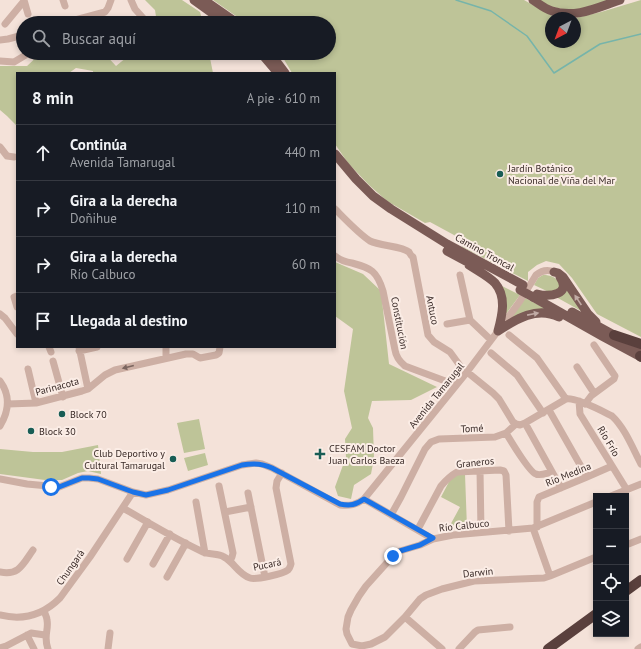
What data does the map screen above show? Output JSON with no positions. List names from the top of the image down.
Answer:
{
  "streets": {
    "main road": ["Camino Troncal"],
    "street": [
      "Antuco",
      "Constitución",
      "Parinacota",
      "Avenida Tamarugal",
      "Tomé",
      "Río Frío",
      "Graneros",
      "Río Medina",
      "Río Calbuco",
      "Pucará",
      "Chungará",
      "Darwin"
    ]
  },
  "crossings": [
    ["Antuco", "Avenida Tamarugal"],
    ["Antuco", "Tomé"],
    ["Constitución", "Avenida Tamarugal"],
    ["Río Frío", "Río Medina"],
    ["Graneros", "Río Calbuco"],
    ["Río Medina", "Río Calbuco"],
    ["Río Medina", "Darwin"],
    ["Río Calbuco", "Darwin"],
    ["Pucará", "Chungará"]
  ],
  "one_way": ["Parinacota"],
  "places": {
    "other": [
      "Jardín Botánico Nacional de Viña del Mar",
      "Block 70",
      "Block 30",
      "Club Deportivo y Cultural Tamarugal"
    ],
    "health": ["CESFAM Doctor Juan Carlos Baeza"]
  },
  "north": "bottom left",
  "page": {
    "search": "Buscar aquí",
    "heading": ["8 min", "A pie · 610 m"],
    "list": [
      ["Continúa", "Avenida Tamarugal", "440 m"],
      ["Gira a la derecha", "Doñihue", "110 m"],
      ["Gira a la derecha", "Río Calbuco", "60 m"],
      "Llegada al destino"
    ],
    "map_buttons": ["+", "−"]
  }
}
